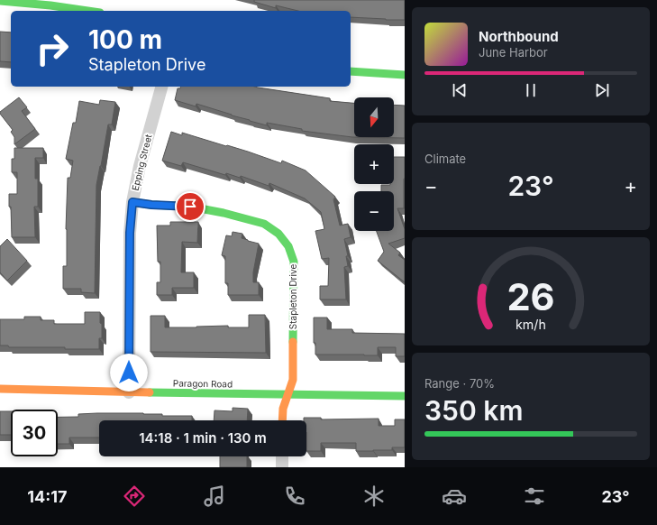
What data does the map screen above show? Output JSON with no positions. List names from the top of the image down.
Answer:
{
  "streets": {
    "street": ["Epping Street", "Stapleton Drive", "Paragon Road"]
  },
  "crossings": [
    ["Epping Street", "Stapleton Drive"],
    ["Epping Street", "Paragon Road"],
    ["Stapleton Drive", "Paragon Road"]
  ],
  "north": "bottom",
  "page": {
    "turn": ["100 m", "Stapleton Drive"],
    "song": ["Northbound", "June Harbor"],
    "map_buttons": ["+", "−"],
    "tile": [
      "Climate",
      ["Range · 70%", "350 km"]
    ],
    "heat": ["−", "23°", "+"],
    "limit": "30",
    "trip": "14:18 · 1 min · 130 m",
    "tabs": ["14:17", "23°"],
    "gauge": ["26", "km/h"]
  }
}
